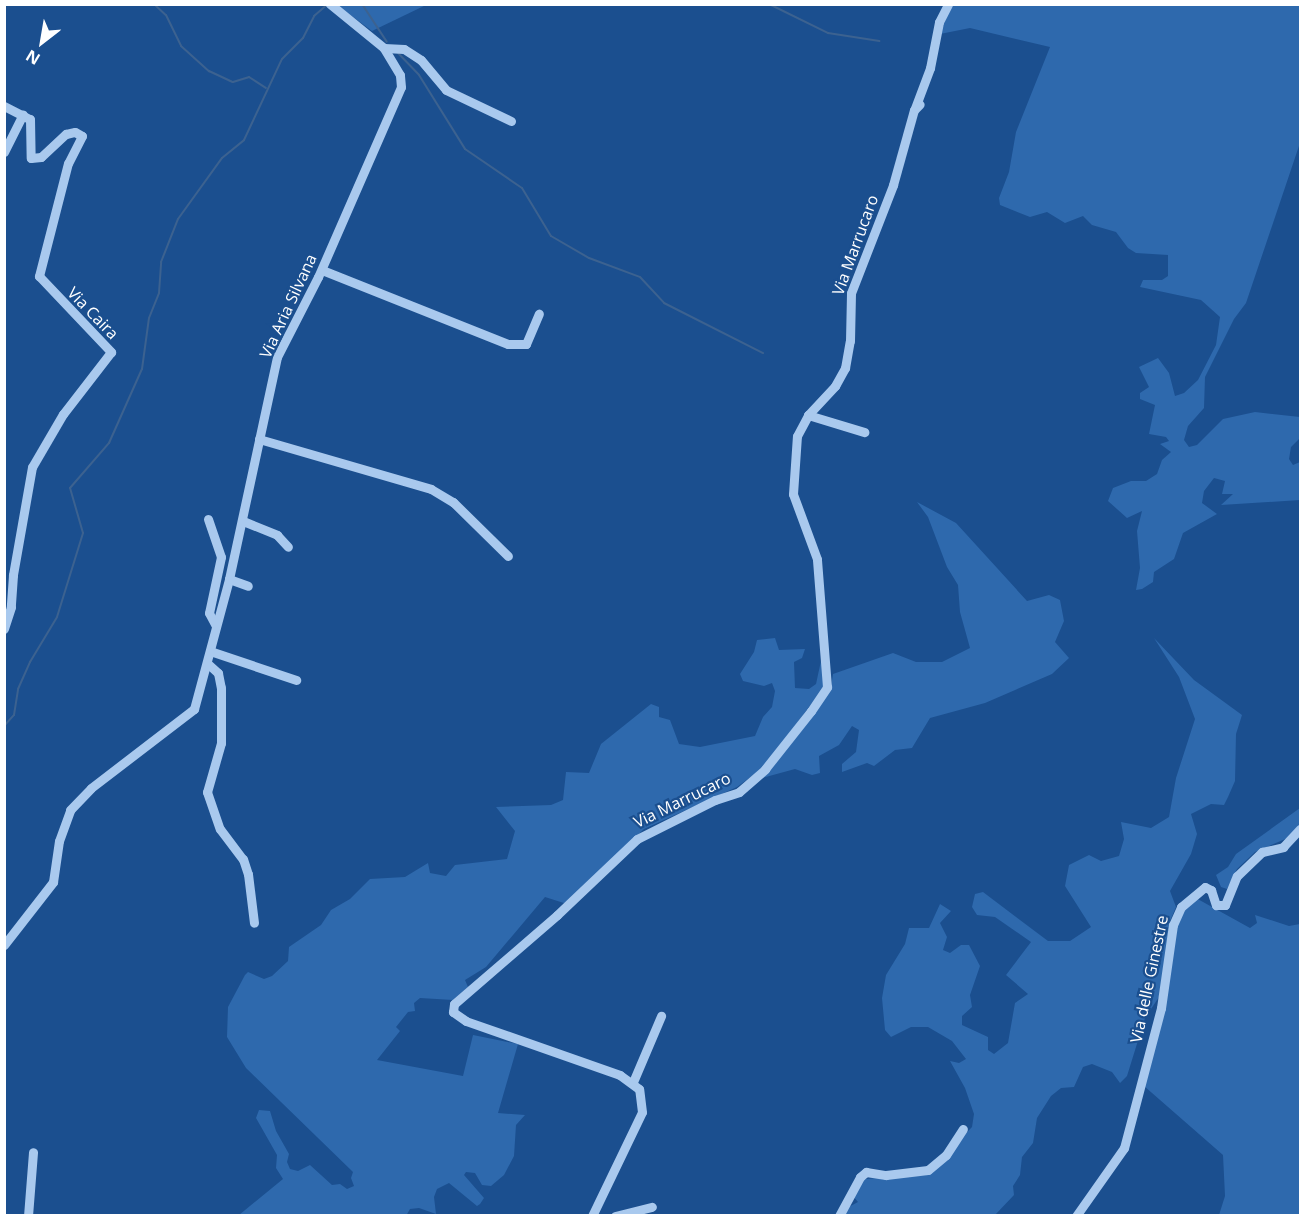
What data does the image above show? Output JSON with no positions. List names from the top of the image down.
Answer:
{
  "streets": {
    "street": [
      "Via Marrucaro",
      "Via Aria Silvana",
      "Via Caira",
      "Via delle Ginestre"
    ]
  },
  "north": "bottom left"
}
